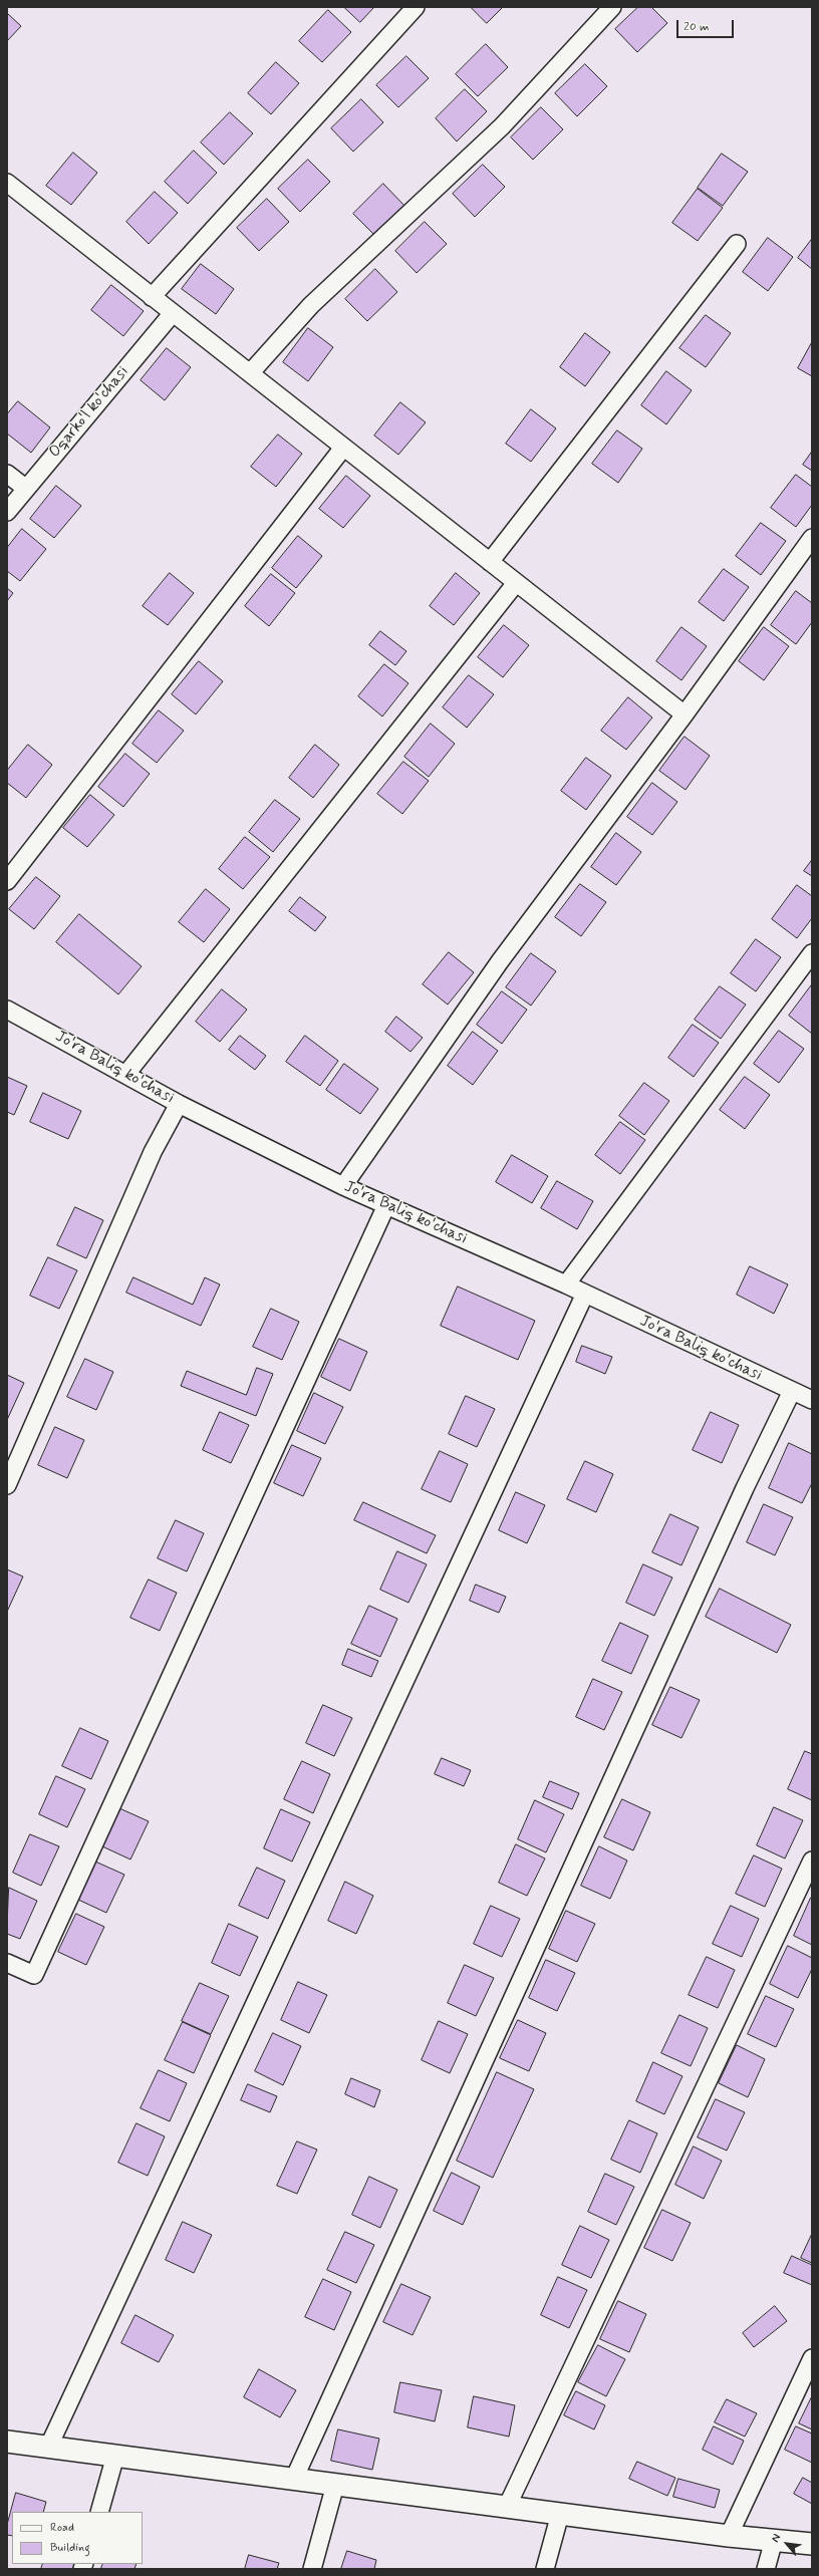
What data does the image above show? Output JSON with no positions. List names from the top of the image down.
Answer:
{
  "streets": {
    "street": ["Oqarko'l ko'chasi", "Jo'ra Baliq ko'chasi"]
  },
  "legend": ["Road", "Building"],
  "scale_bar": "20 m",
  "north": "top left"
}
